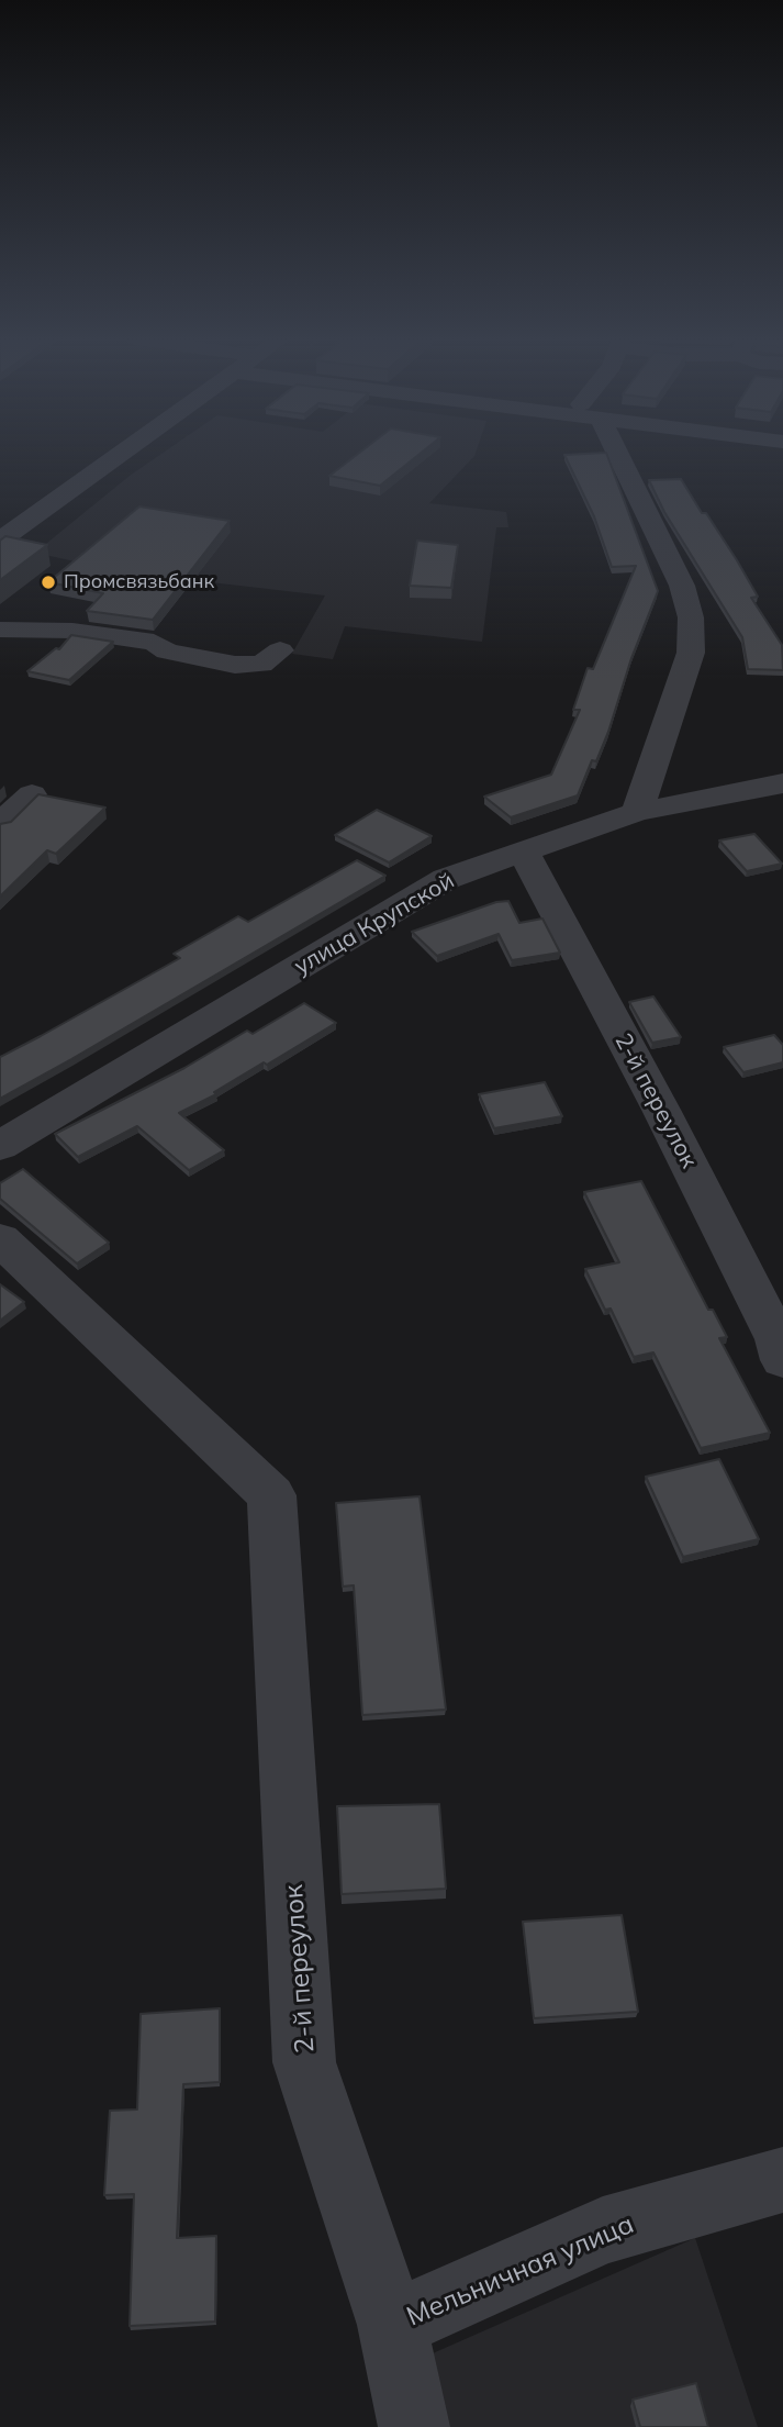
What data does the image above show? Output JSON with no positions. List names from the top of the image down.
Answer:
{
  "streets": {
    "street": ["улица Крупской", "2-й переулок", "Мельничная улица"]
  },
  "crossings": [
    ["улица Крупской", "2-й переулок"],
    ["2-й переулок", "Мельничная улица"]
  ],
  "places": ["Промсвязьбанк"]
}
